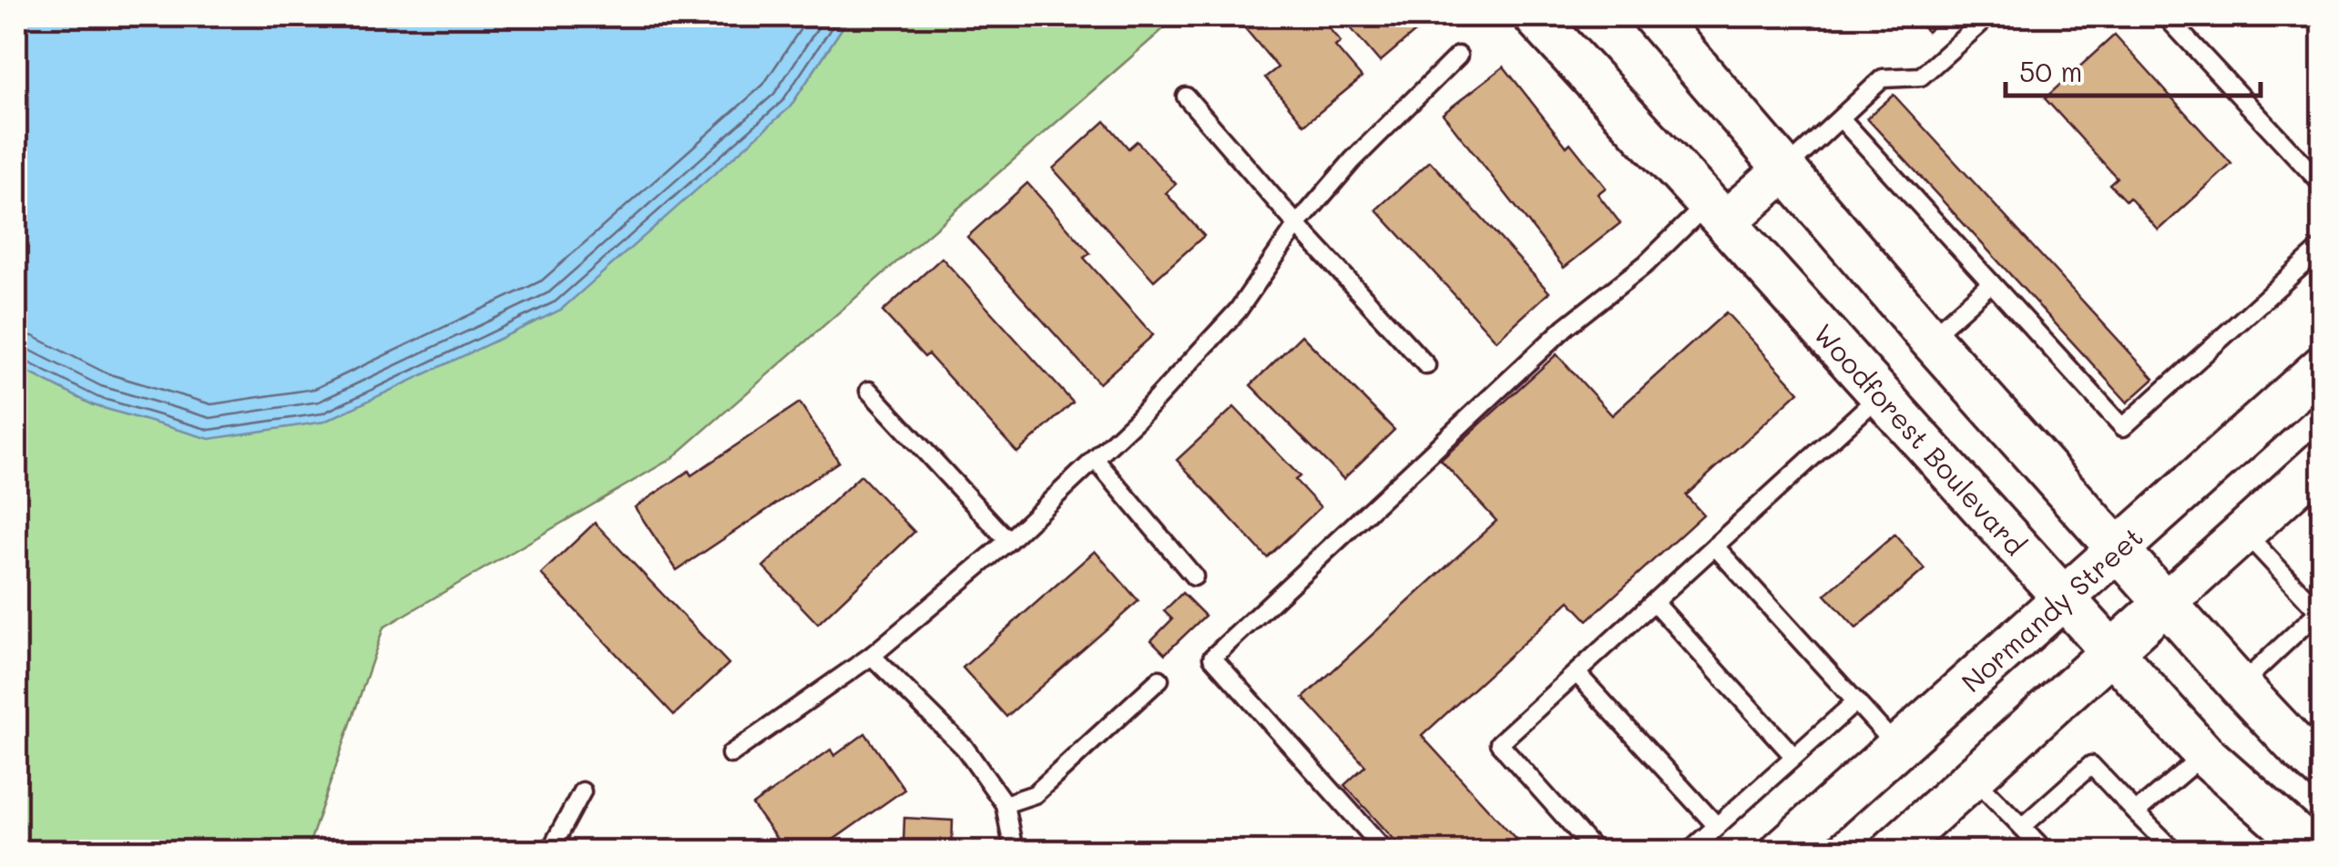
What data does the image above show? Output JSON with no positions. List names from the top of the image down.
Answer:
{
  "streets": {
    "main road": ["Woodforest Boulevard", "Normandy Street"]
  },
  "crossings": [
    ["Woodforest Boulevard", "Normandy Street"]
  ],
  "scale_bar": "50 m"
}
